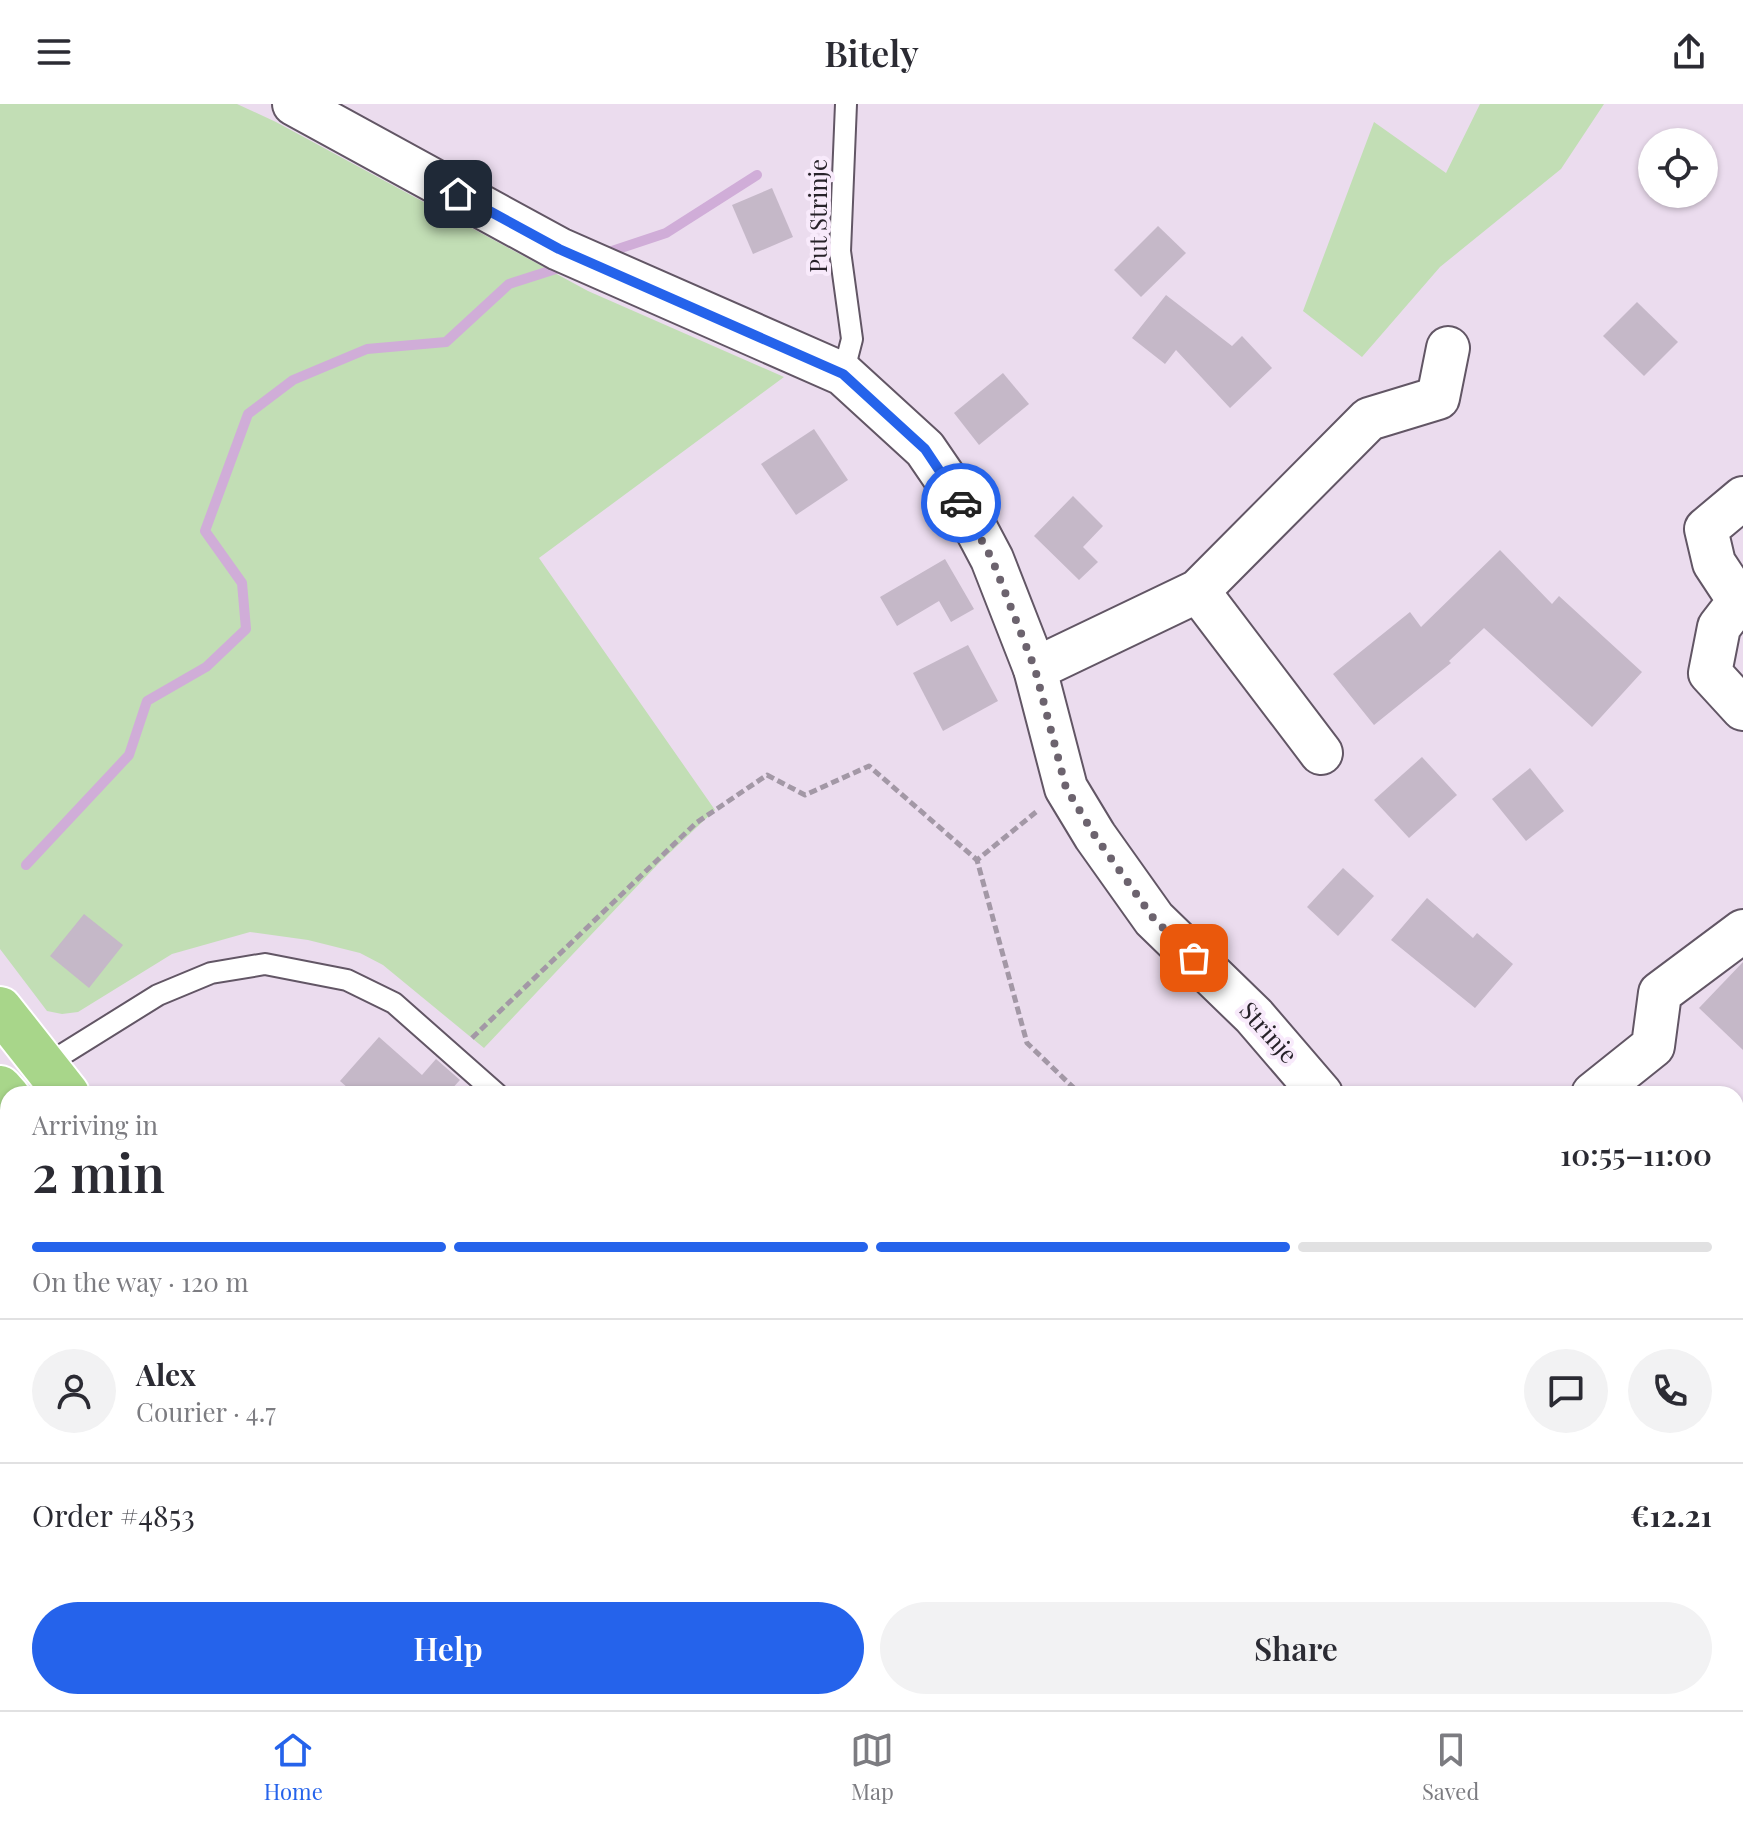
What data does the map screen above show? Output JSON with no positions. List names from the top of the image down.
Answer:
{
  "streets": {
    "street": ["Strinje"],
    "lane": ["Put Strinje"]
  },
  "crossings": [
    ["Put Strinje", "Strinje"]
  ],
  "page": {
    "header": "Bitely",
    "heading": ["2 min", "Arriving in", "10:55–11:00"],
    "panel": [
      "Alex",
      "Courier · 4.7",
      "Order #4853",
      "€12.21"
    ],
    "bar": "On the way · 120 m",
    "buttons": ["Help", "Share"],
    "tabs": ["Home", "Map", "Saved"]
  }
}
